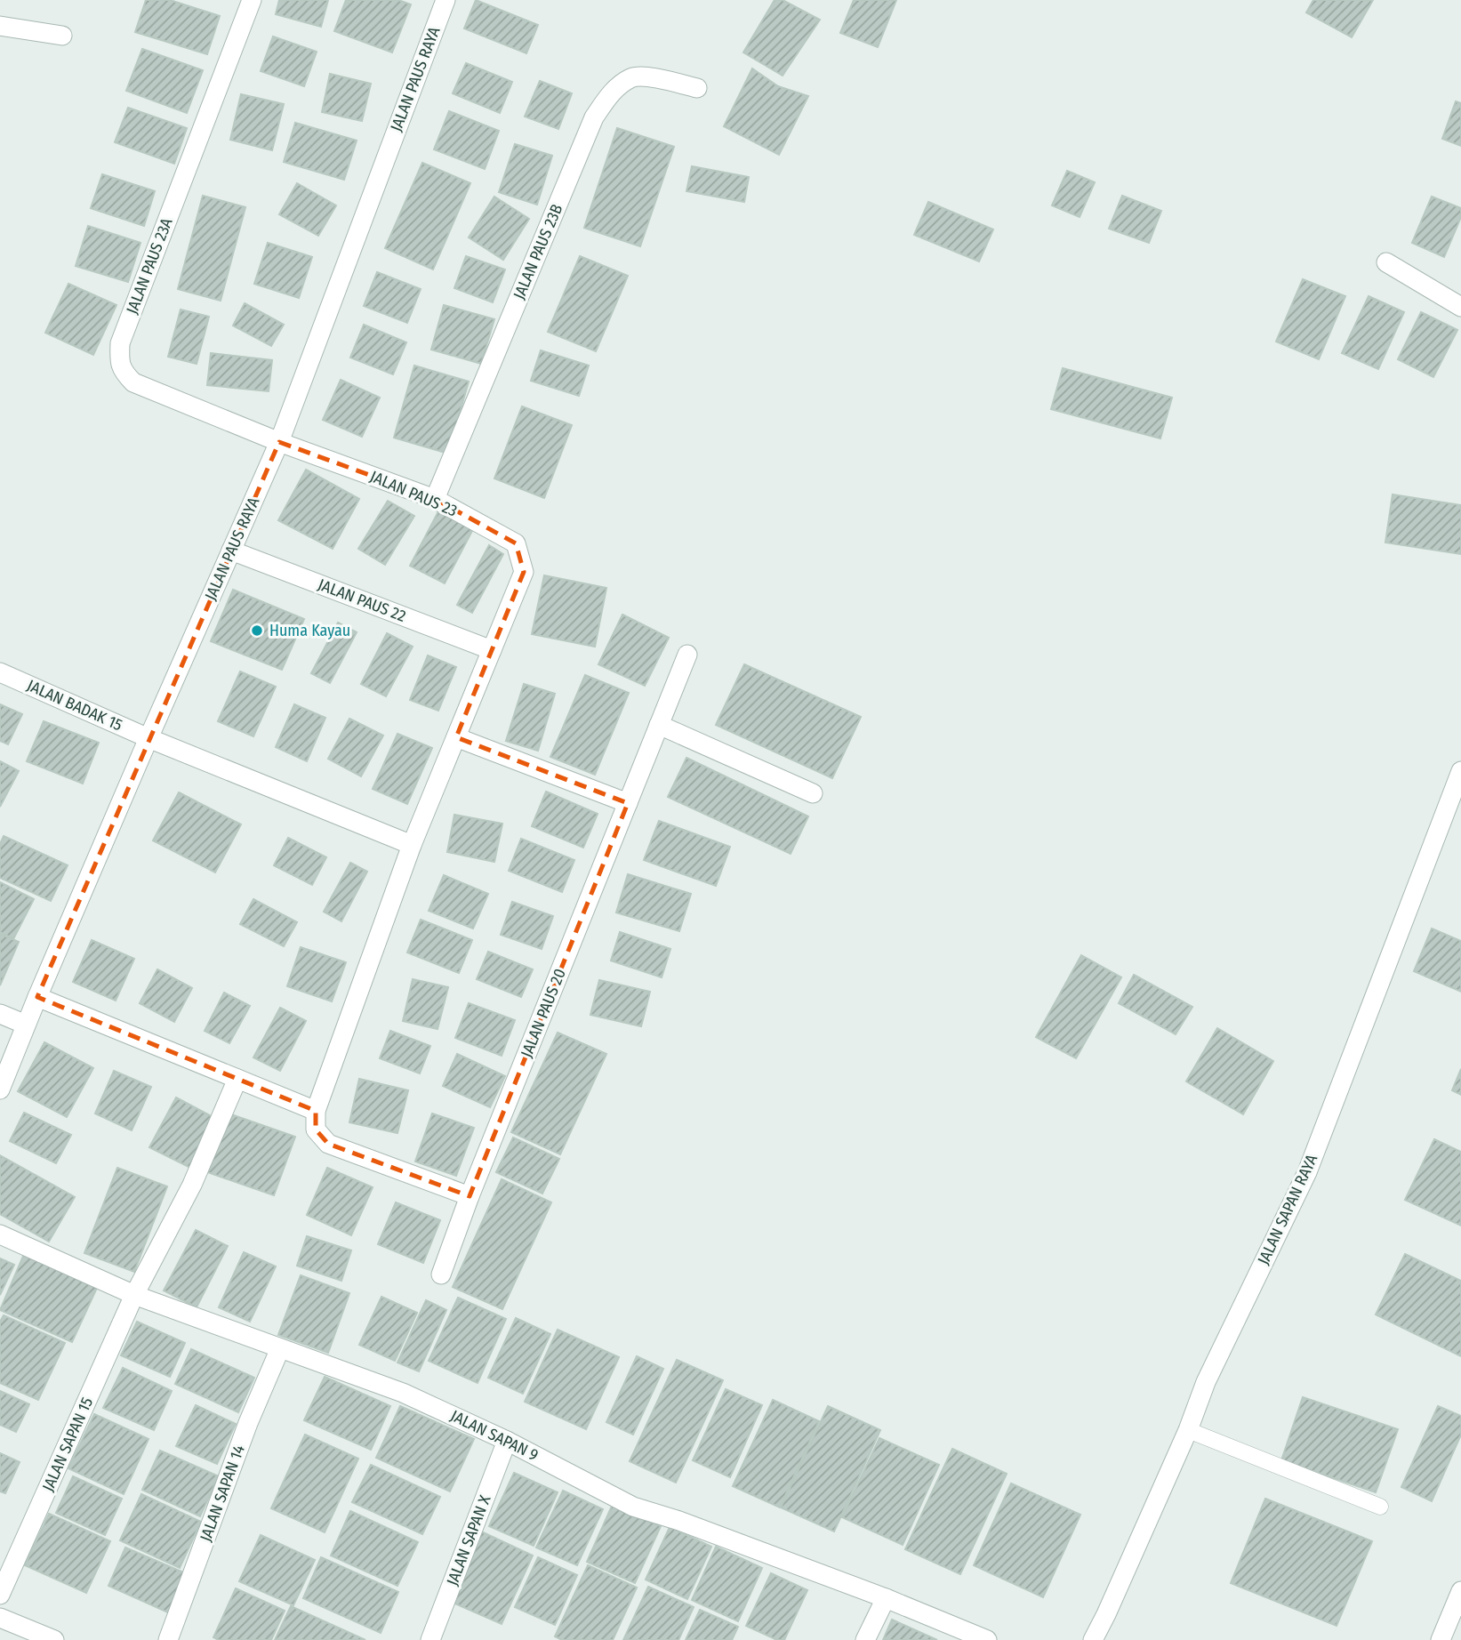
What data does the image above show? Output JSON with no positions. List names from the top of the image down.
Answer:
{
  "streets": {
    "street": [
      "JALAN PAUS RAYA",
      "JALAN PAUS 23B",
      "JALAN PAUS 23A",
      "JALAN PAUS 23",
      "JALAN PAUS 22",
      "JALAN BADAK 15",
      "JALAN PAUS 20",
      "JALAN SAPAN RAYA",
      "JALAN SAPAN 9",
      "JALAN SAPAN 15",
      "JALAN SAPAN 14",
      "JALAN SAPAN X"
    ]
  },
  "crossings": [
    ["JALAN PAUS RAYA", "JALAN PAUS 23A"],
    ["JALAN PAUS RAYA", "JALAN PAUS 23"],
    ["JALAN PAUS RAYA", "JALAN PAUS 22"],
    ["JALAN PAUS RAYA", "JALAN BADAK 15"],
    ["JALAN PAUS 23B", "JALAN PAUS 23"],
    ["JALAN PAUS 23A", "JALAN PAUS 23"],
    ["JALAN PAUS 23", "JALAN PAUS 22"],
    ["JALAN SAPAN 9", "JALAN SAPAN 15"],
    ["JALAN SAPAN 9", "JALAN SAPAN 14"],
    ["JALAN SAPAN 9", "JALAN SAPAN X"]
  ],
  "places": ["Huma Kayau"]
}
